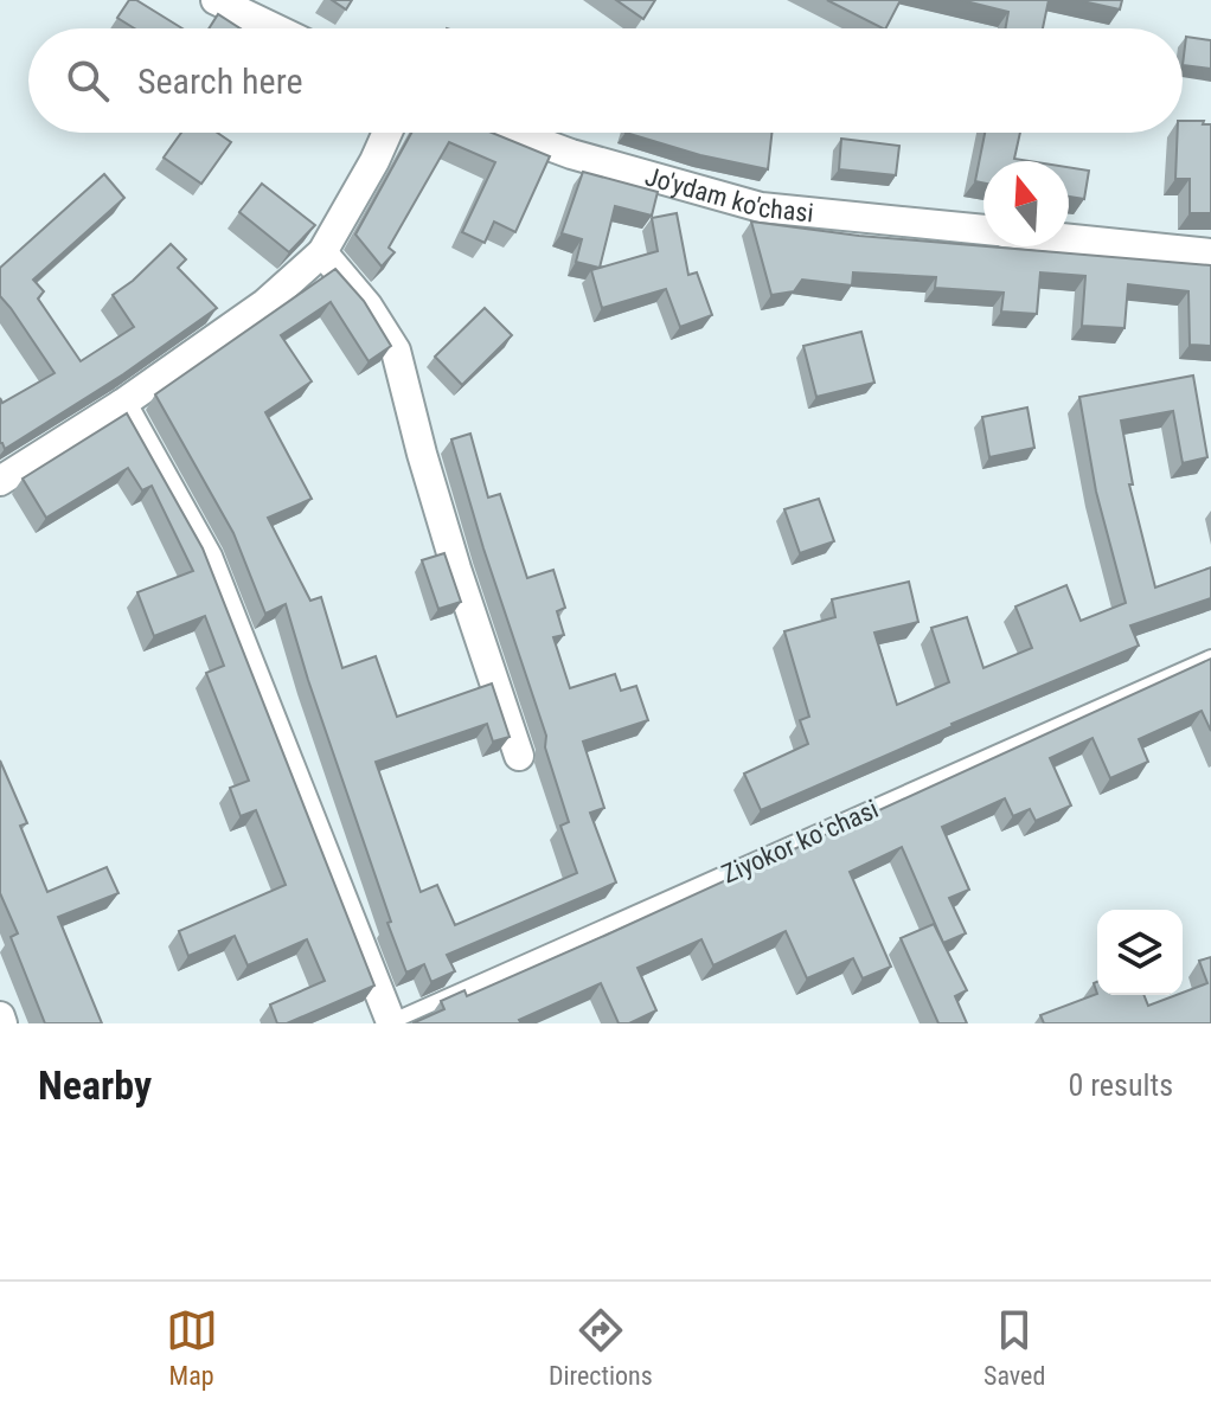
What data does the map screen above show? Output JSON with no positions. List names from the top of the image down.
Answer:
{
  "streets": {
    "street": ["Jo'ydam ko'chasi"],
    "lane": ["Ziyokor koʻchasi"]
  },
  "north": "top",
  "page": {
    "search": "Search here",
    "heading": ["Nearby", "0 results"],
    "nav": ["Map", "Directions", "Saved"]
  }
}
